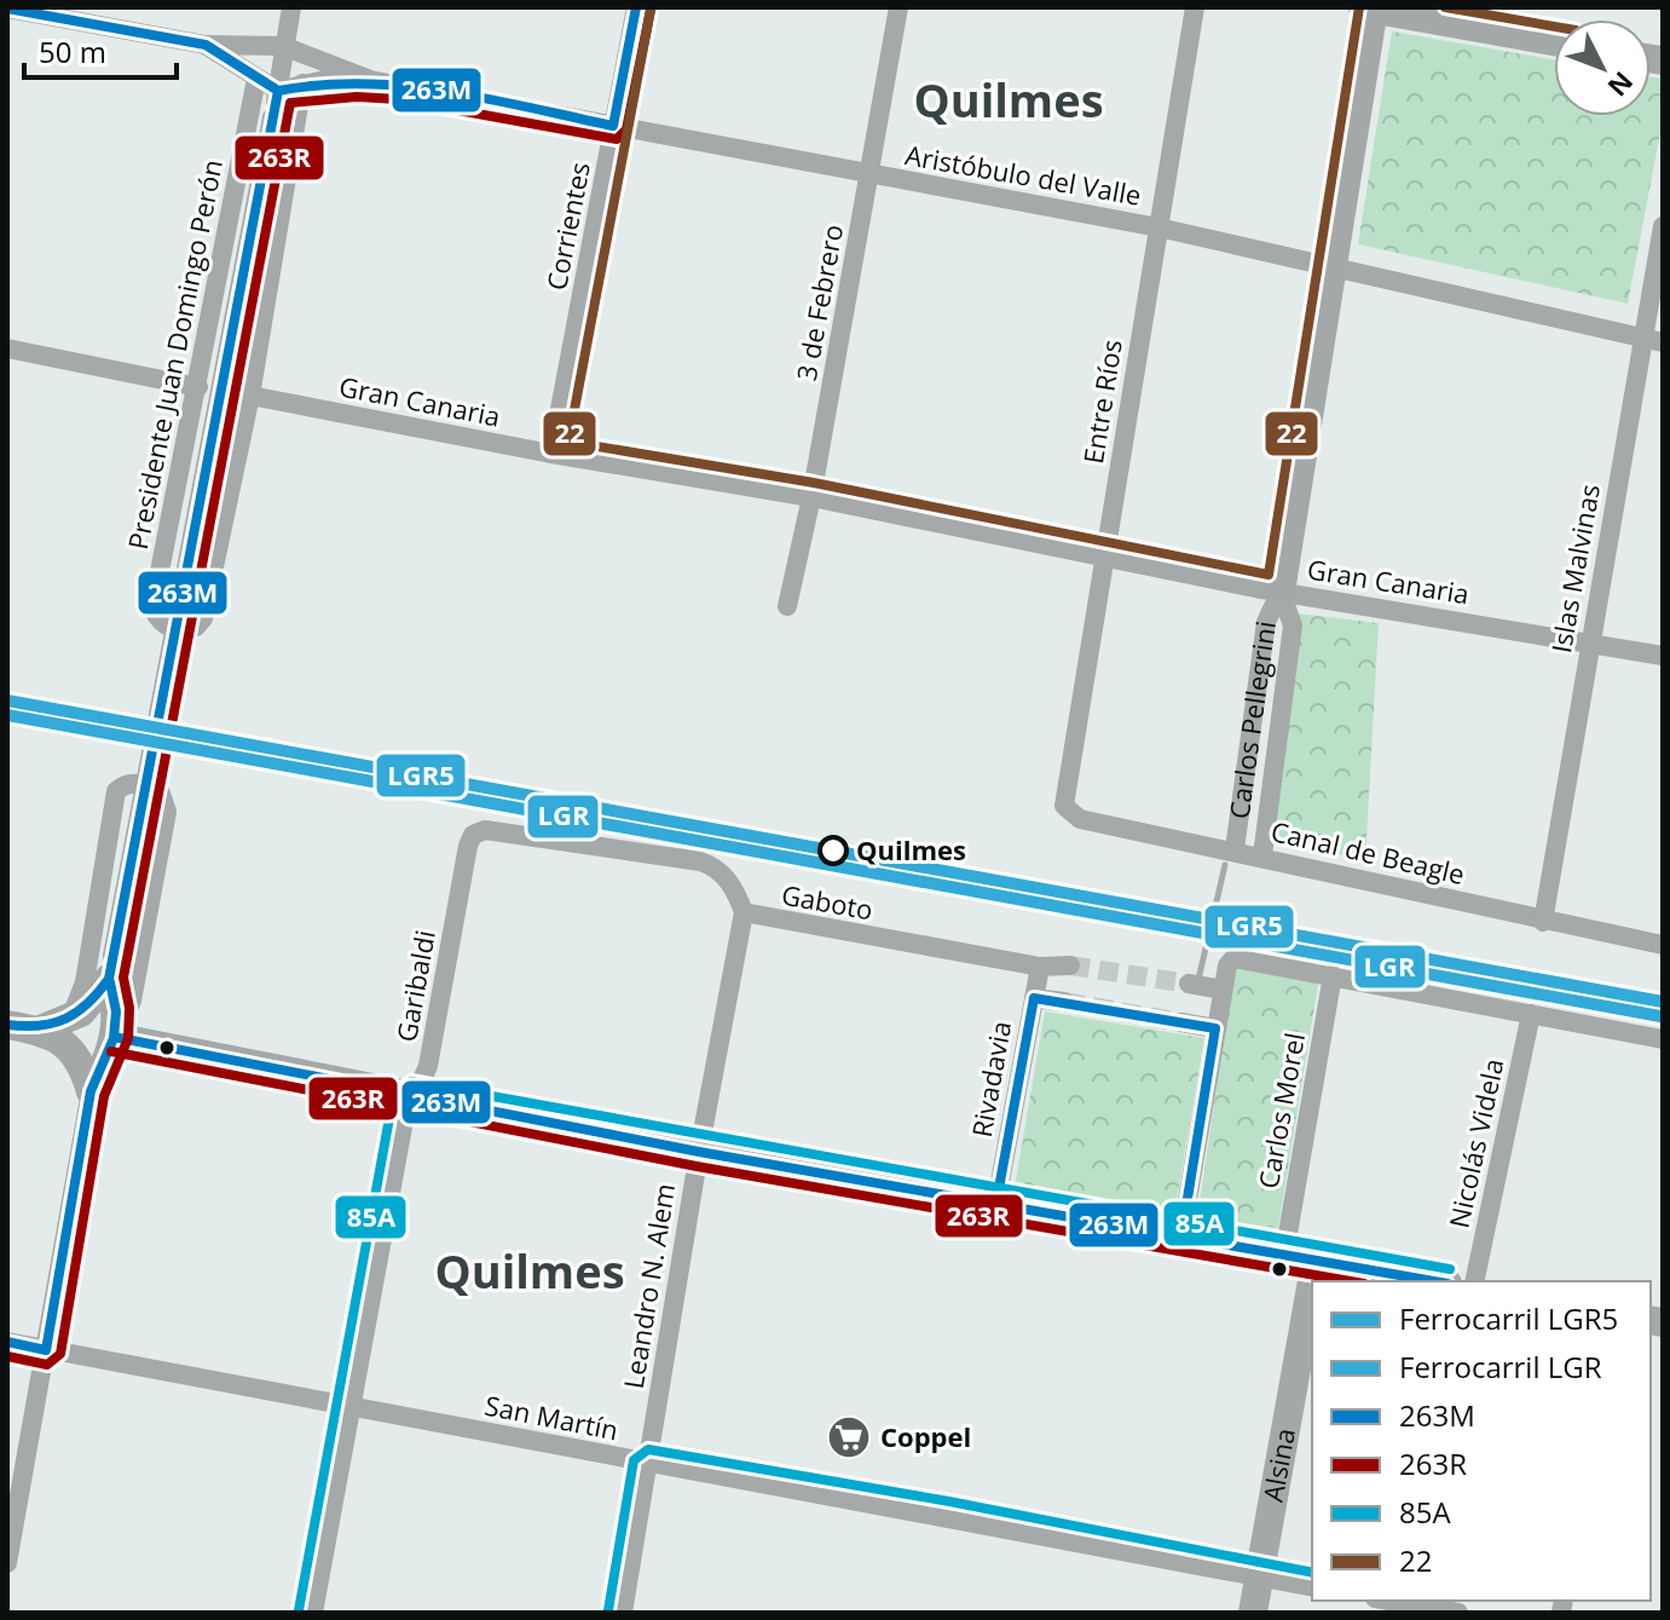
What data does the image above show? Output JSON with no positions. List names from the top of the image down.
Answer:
{
  "streets": {
    "main road": ["Carlos Pellegrini", "Alsina"],
    "street": [
      "Aristóbulo del Valle",
      "Corrientes",
      "3 de Febrero",
      "Presidente Juan Domingo Perón",
      "Gran Canaria",
      "Entre Ríos",
      "Islas Malvinas",
      "Canal de Beagle",
      "Gaboto",
      "Garibaldi",
      "Rivadavia",
      "Carlos Morel",
      "Nicolás Videla",
      "Leandro N. Alem",
      "San Martín"
    ]
  },
  "crossings": [
    ["Aristóbulo del Valle", "Corrientes"],
    ["Aristóbulo del Valle", "3 de Febrero"],
    ["Aristóbulo del Valle", "Presidente Juan Domingo Perón"],
    ["Aristóbulo del Valle", "Entre Ríos"],
    ["Aristóbulo del Valle", "Islas Malvinas"],
    ["Aristóbulo del Valle", "Carlos Pellegrini"],
    ["Corrientes", "Gran Canaria"],
    ["3 de Febrero", "Gran Canaria"],
    ["Presidente Juan Domingo Perón", "Gran Canaria"],
    ["Gran Canaria", "Entre Ríos"],
    ["Gran Canaria", "Islas Malvinas"],
    ["Gran Canaria", "Carlos Pellegrini"],
    ["Entre Ríos", "Canal de Beagle"],
    ["Islas Malvinas", "Canal de Beagle"],
    ["Carlos Pellegrini", "Canal de Beagle"],
    ["Gaboto", "Garibaldi"],
    ["Gaboto", "Rivadavia"],
    ["Gaboto", "Leandro N. Alem"],
    ["Garibaldi", "San Martín"],
    ["Leandro N. Alem", "San Martín"],
    ["San Martín", "Alsina"]
  ],
  "districts": ["Quilmes", "Quilmes"],
  "places": {
    "other": ["Quilmes"],
    "supermarket": ["Coppel"]
  },
  "lines": [
    "transit line 263M",
    "transit line 22",
    "transit line 263R",
    "rail line LGR5",
    "rail line LGR",
    "transit line 85A"
  ],
  "legend": [
    "Ferrocarril LGR5",
    "Ferrocarril LGR",
    "263M",
    "263R",
    "85A",
    "22"
  ],
  "scale_bar": "50 m",
  "north": "bottom right"
}
